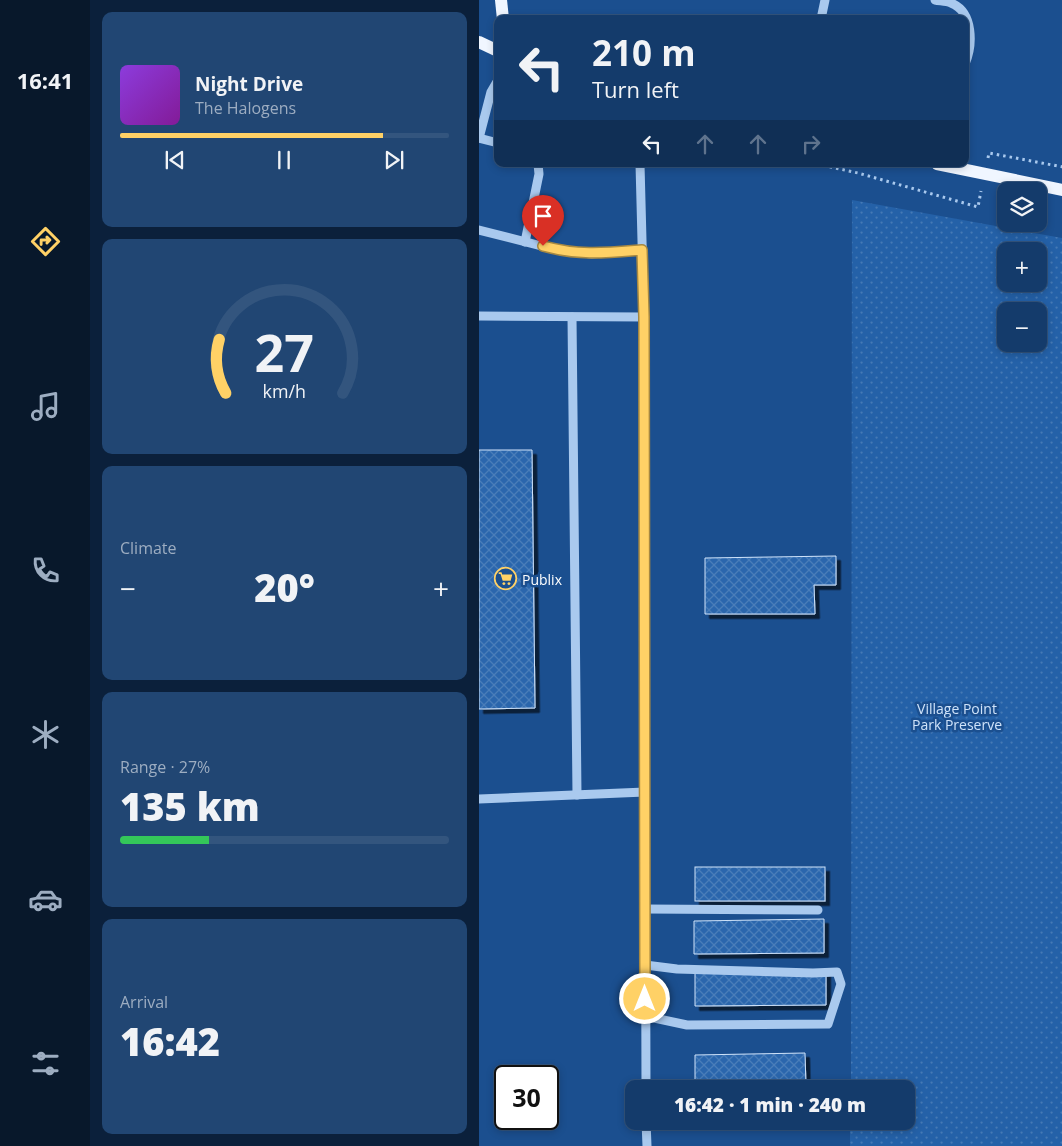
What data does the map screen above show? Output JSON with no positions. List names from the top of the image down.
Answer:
{
  "parks": ["Village Point Park Preserve"],
  "places": {
    "supermarket": ["Publix"]
  },
  "page": {
    "tabs": "16:41",
    "turn": ["210 m", "Turn left"],
    "song": ["Night Drive", "The Halogens"],
    "map_buttons": ["+", "−"],
    "tile": [
      "Climate",
      ["Range · 27%", "135 km"],
      ["Arrival", "16:42"]
    ],
    "heat": ["−", "20°", "+"],
    "limit": "30",
    "trip": "16:42 · 1 min · 240 m",
    "gauge": ["27", "km/h"]
  }
}
